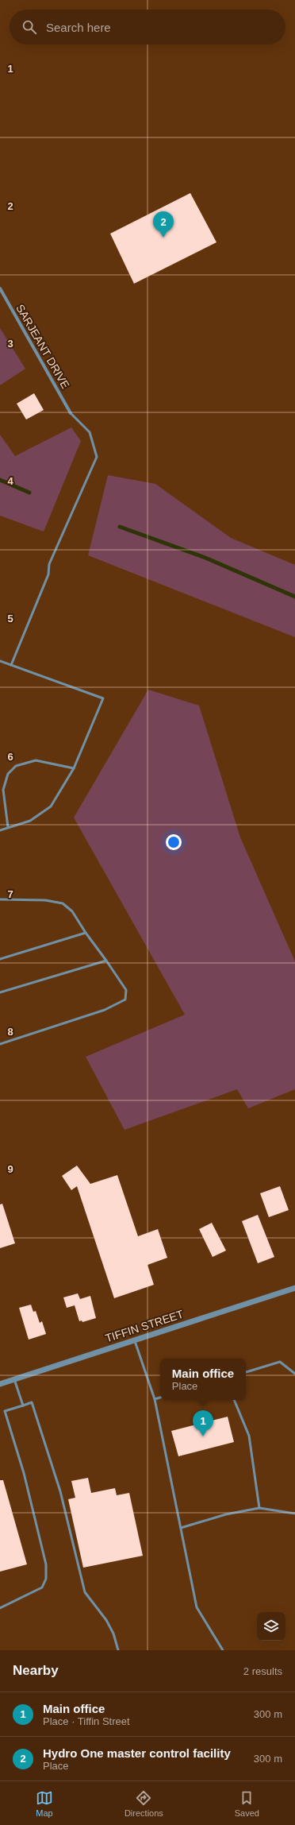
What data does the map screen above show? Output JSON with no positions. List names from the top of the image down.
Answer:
{
  "streets": {
    "street": ["SARJEANT DRIVE", "TIFFIN STREET"]
  },
  "page": {
    "search": "Search here",
    "pins": ["2", "1"],
    "popup": ["Main office", "Place"],
    "heading": ["Nearby", "2 results"],
    "list": [
      {
        "mark": "1",
        "name": "Main office",
        "note": "Place · Tiffin Street",
        "value": "300 m"
      },
      {
        "mark": "2",
        "name": "Hydro One master control facility",
        "note": "Place",
        "value": "300 m"
      }
    ],
    "nav": ["Map", "Directions", "Saved"]
  },
  "grid": {
    "rows": [
      "1",
      "2",
      "3",
      "4",
      "5",
      "6",
      "7",
      "8",
      "9"
    ]
  }
}
